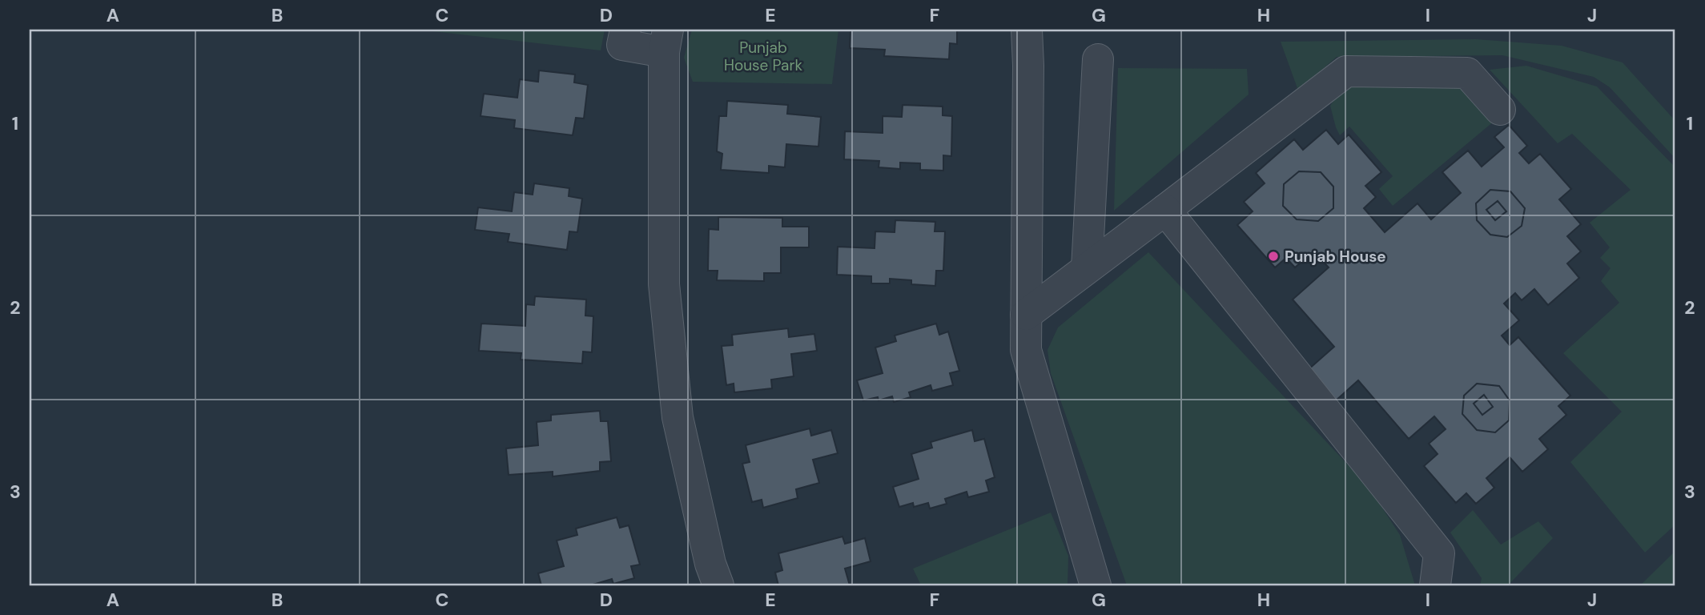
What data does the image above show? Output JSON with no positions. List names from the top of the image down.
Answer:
{
  "parks": ["Punjab House Park"],
  "places": ["Punjab House"],
  "grid": {
    "columns": [
      "A",
      "B",
      "C",
      "D",
      "E",
      "F",
      "G",
      "H",
      "I",
      "J"
    ],
    "rows": ["1", "2", "3"]
  }
}
